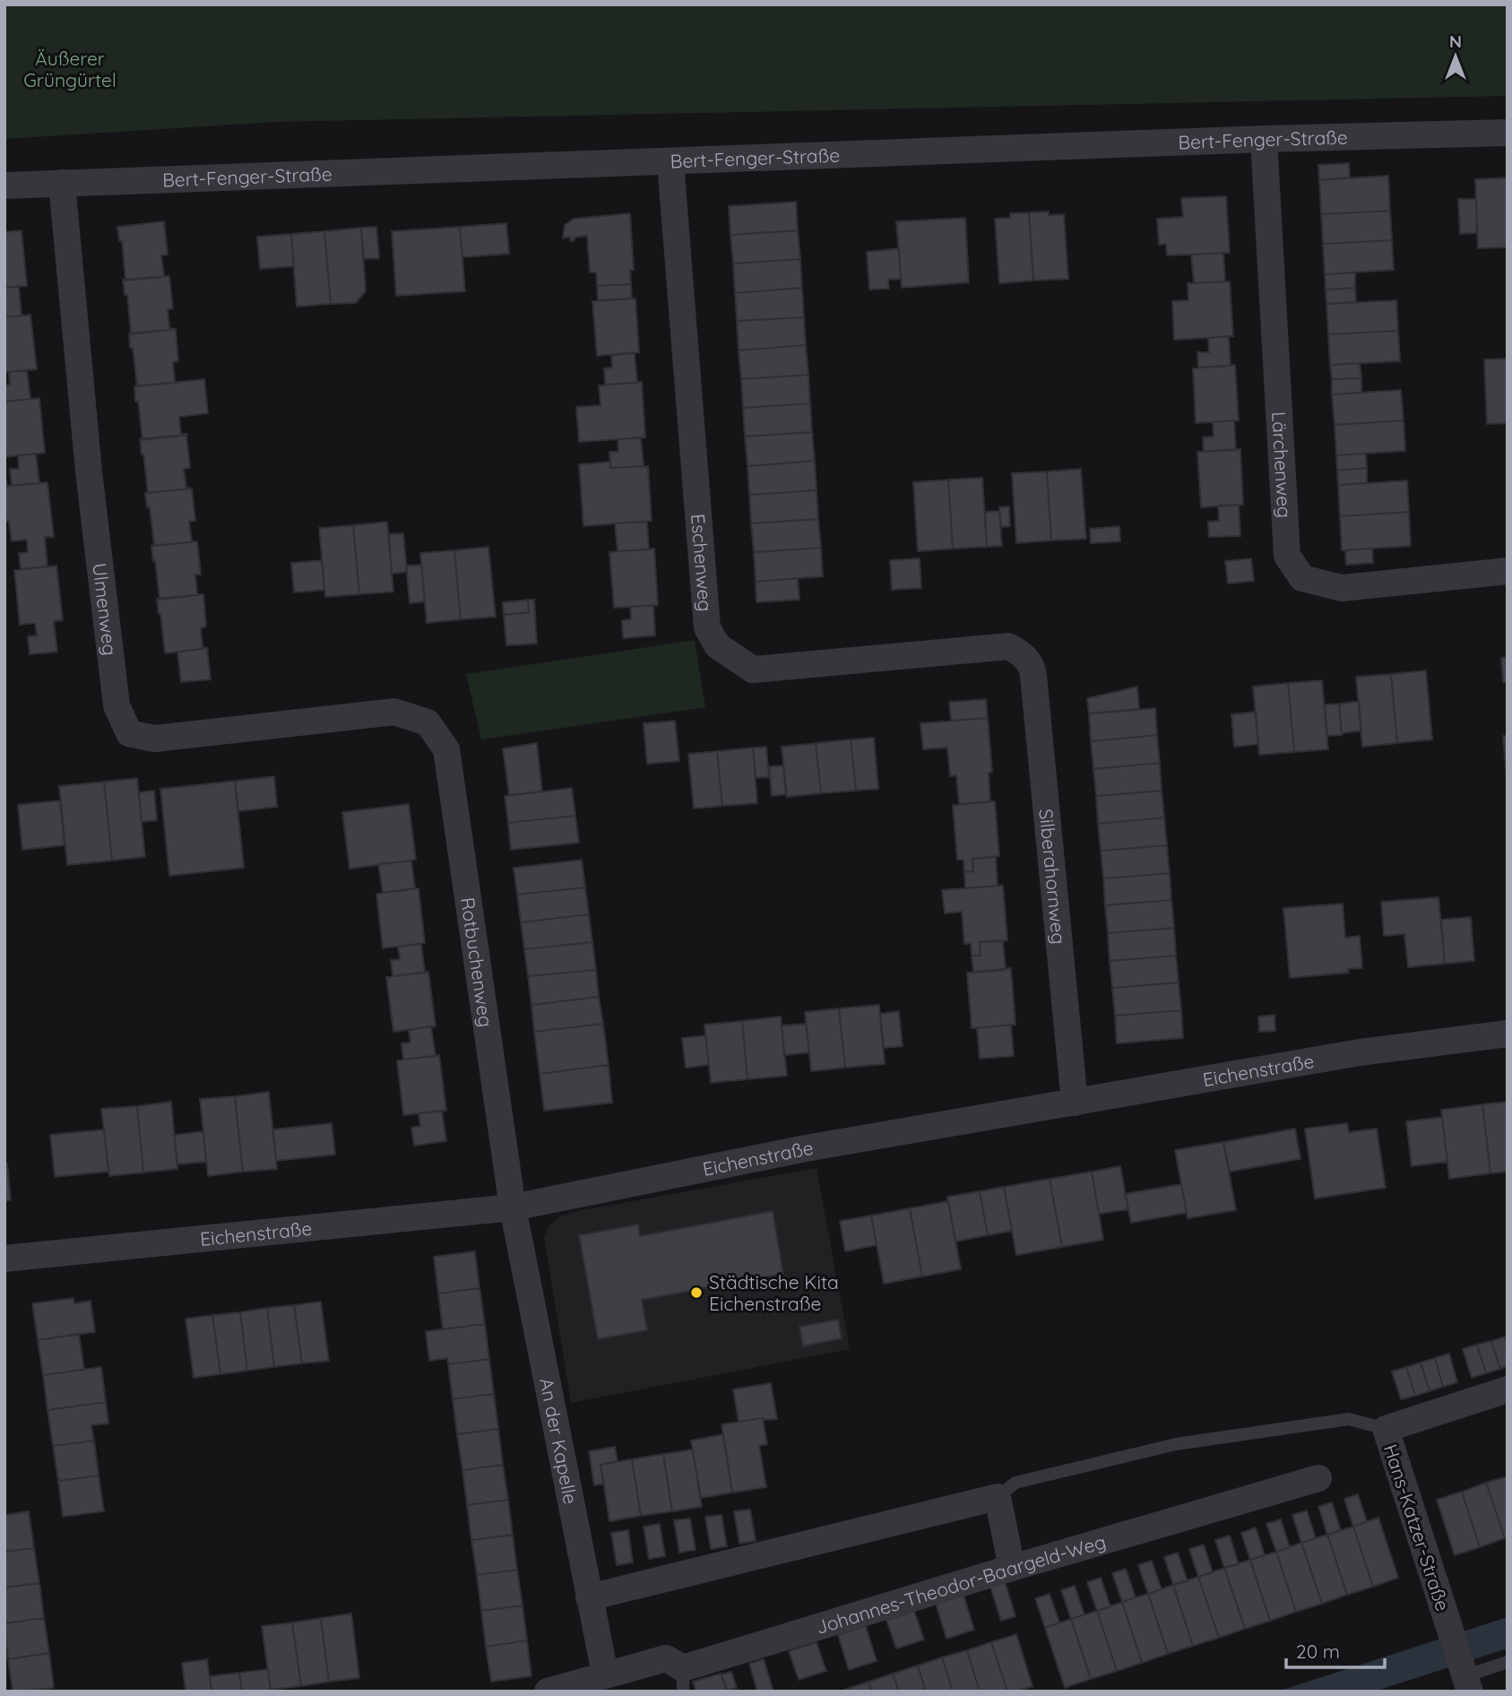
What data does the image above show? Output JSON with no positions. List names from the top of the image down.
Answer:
{
  "streets": {
    "street": [
      "Bert-Fenger-Straße",
      "Lärchenweg",
      "Eschenweg",
      "Ulmenweg",
      "Silberahornweg",
      "Rotbuchenweg",
      "Eichenstraße",
      "An der Kapelle",
      "Hans-Katzer-Straße",
      "Johannes-Theodor-Baargeld-Weg"
    ]
  },
  "crossings": [
    ["Bert-Fenger-Straße", "Lärchenweg"],
    ["Bert-Fenger-Straße", "Eschenweg"],
    ["Bert-Fenger-Straße", "Ulmenweg"],
    ["Eschenweg", "Silberahornweg"],
    ["Ulmenweg", "Rotbuchenweg"],
    ["Silberahornweg", "Eichenstraße"],
    ["Rotbuchenweg", "Eichenstraße"],
    ["Rotbuchenweg", "An der Kapelle"],
    ["Eichenstraße", "An der Kapelle"],
    ["An der Kapelle", "Johannes-Theodor-Baargeld-Weg"]
  ],
  "parks": ["Äußerer Grüngürtel"],
  "places": ["Städtische Kita Eichenstraße"],
  "scale_bar": "20 m",
  "north": "top"
}
